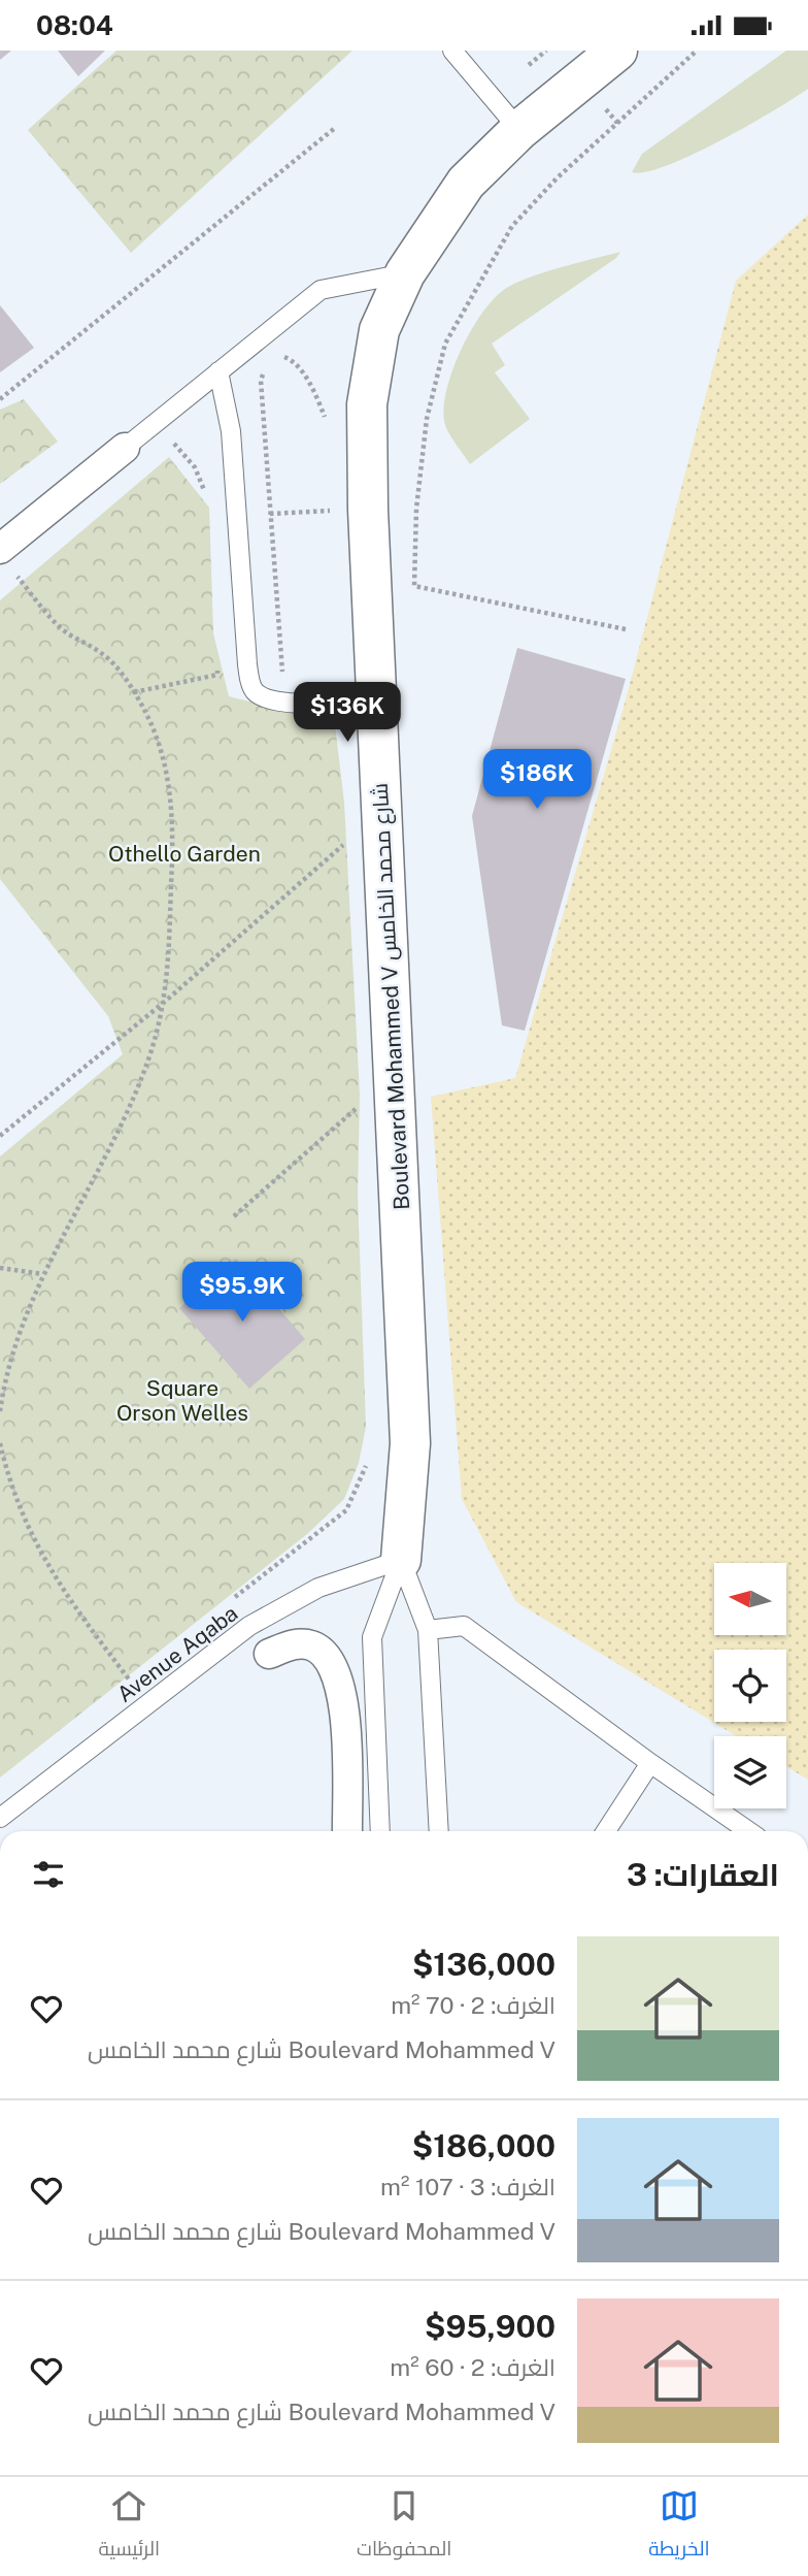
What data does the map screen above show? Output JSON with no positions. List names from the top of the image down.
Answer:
{
  "streets": {
    "street": ["Boulevard Mohammed V شارع محمد الخامس"],
    "lane": ["Avenue Aqaba"]
  },
  "crossings": [
    ["Boulevard Mohammed V شارع محمد الخامس", "Avenue Aqaba"]
  ],
  "parks": ["Othello Garden", "Square Orson Welles"],
  "north": "left",
  "page": {
    "status": "08:04",
    "price": ["$136K", "$186K", "$95.9K"],
    "heading": "العقارات: 3",
    "list": [
      {
        "name": "$136,000",
        "note": "الغرف: 2 · 70 m² · Boulevard Mohammed V شارع محمد الخامس"
      },
      {
        "name": "$186,000",
        "note": "الغرف: 3 · 107 m² · Boulevard Mohammed V شارع محمد الخامس"
      },
      {
        "name": "$95,900",
        "note": "الغرف: 2 · 60 m² · Boulevard Mohammed V شارع محمد الخامس"
      }
    ],
    "tabs": ["الخريطة", "المحفوظات", "الرئيسية"]
  }
}
